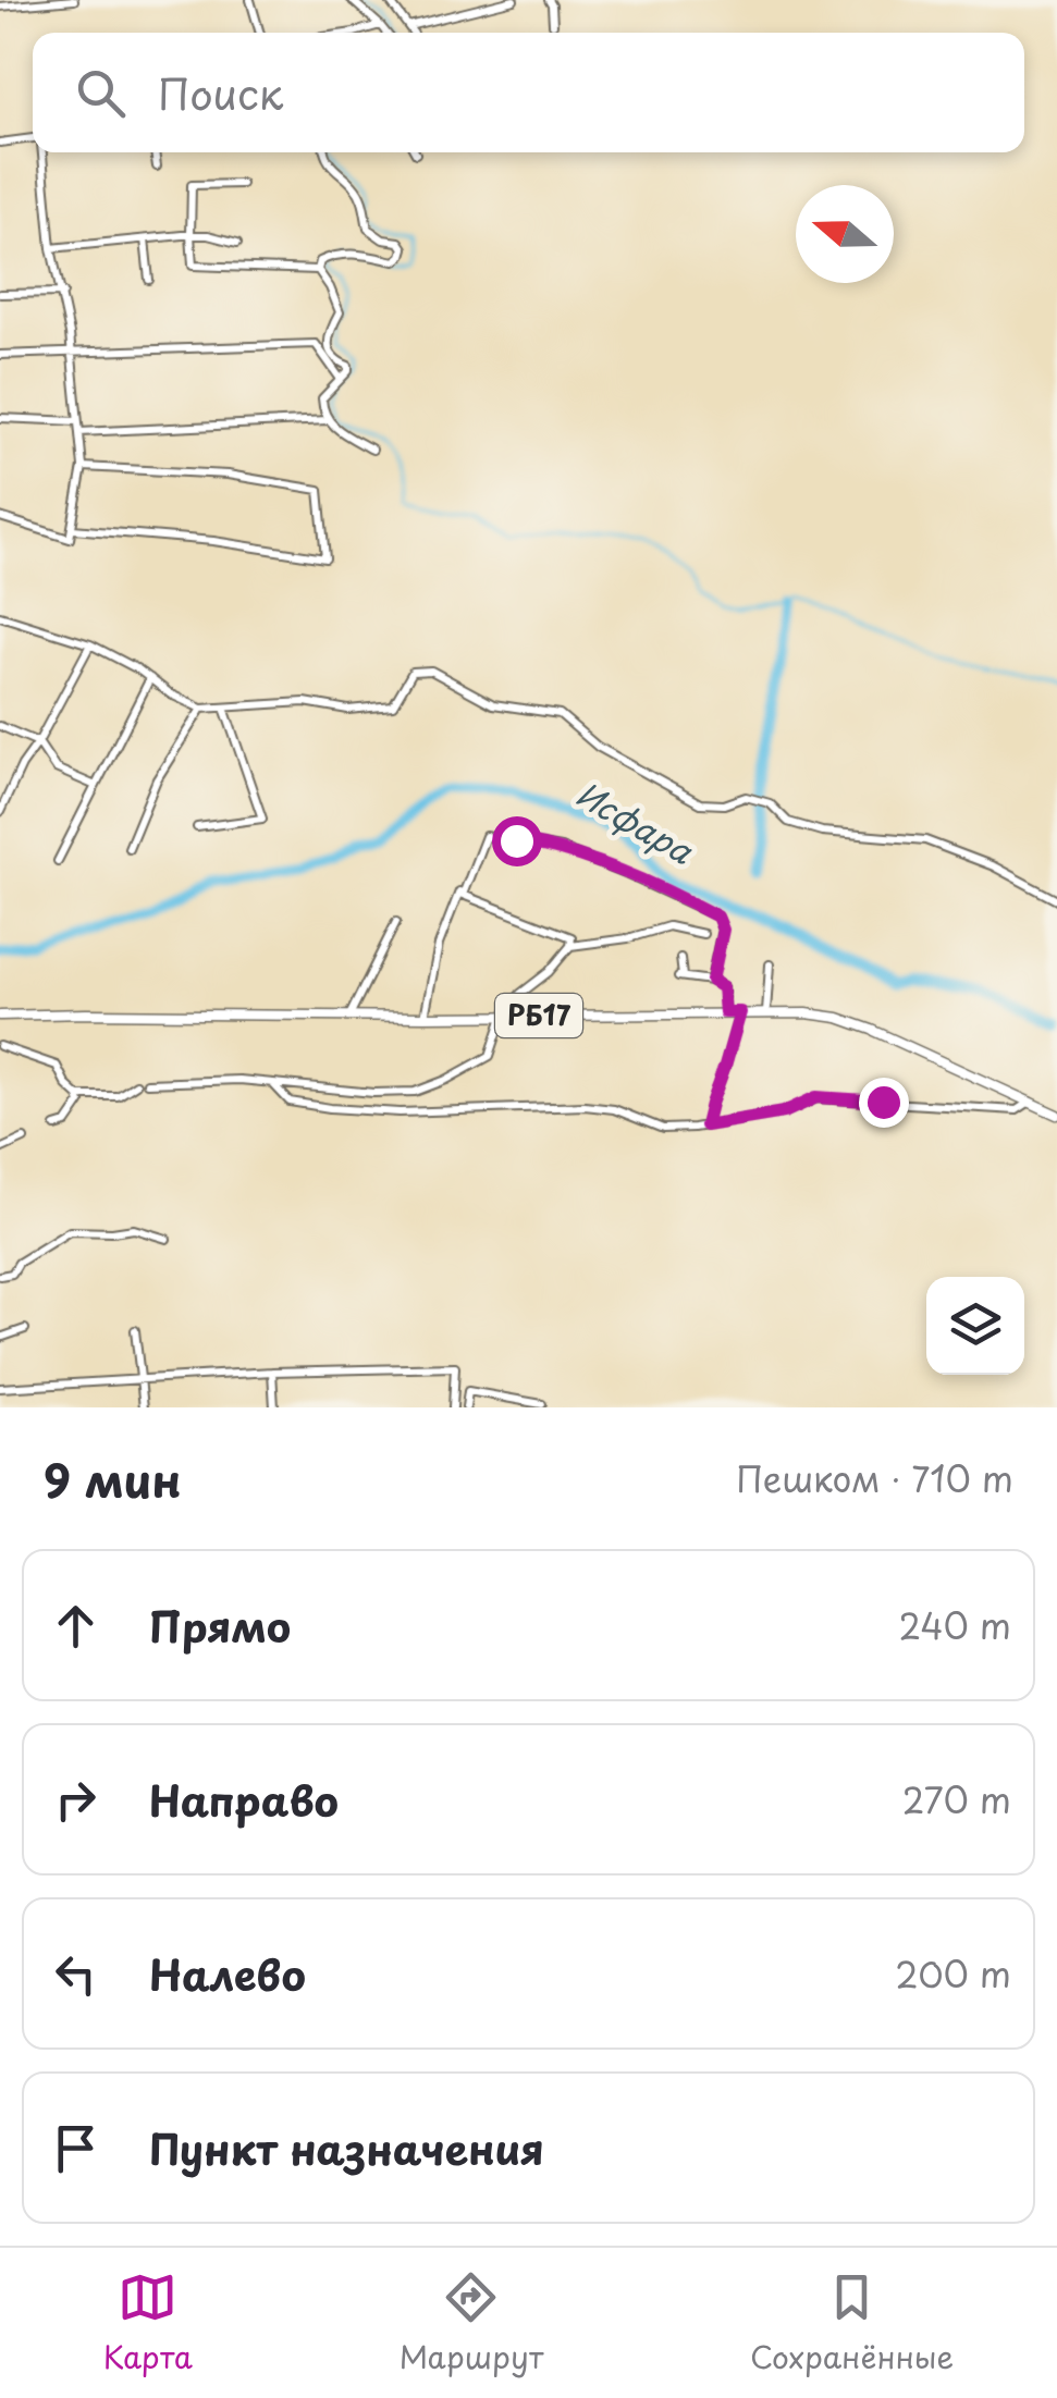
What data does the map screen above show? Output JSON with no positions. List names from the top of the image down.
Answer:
{
  "streets": {
    "main road": ["РБ17"]
  },
  "water": ["Исфара"],
  "north": "left",
  "page": {
    "search": "Поиск",
    "heading": ["9 мин", "Пешком · 710 m"],
    "list": [
      ["Прямо", "240 m"],
      ["Направо", "270 m"],
      ["Налево", "200 m"],
      "Пункт назначения"
    ],
    "nav": ["Карта", "Маршрут", "Сохранённые"]
  }
}
